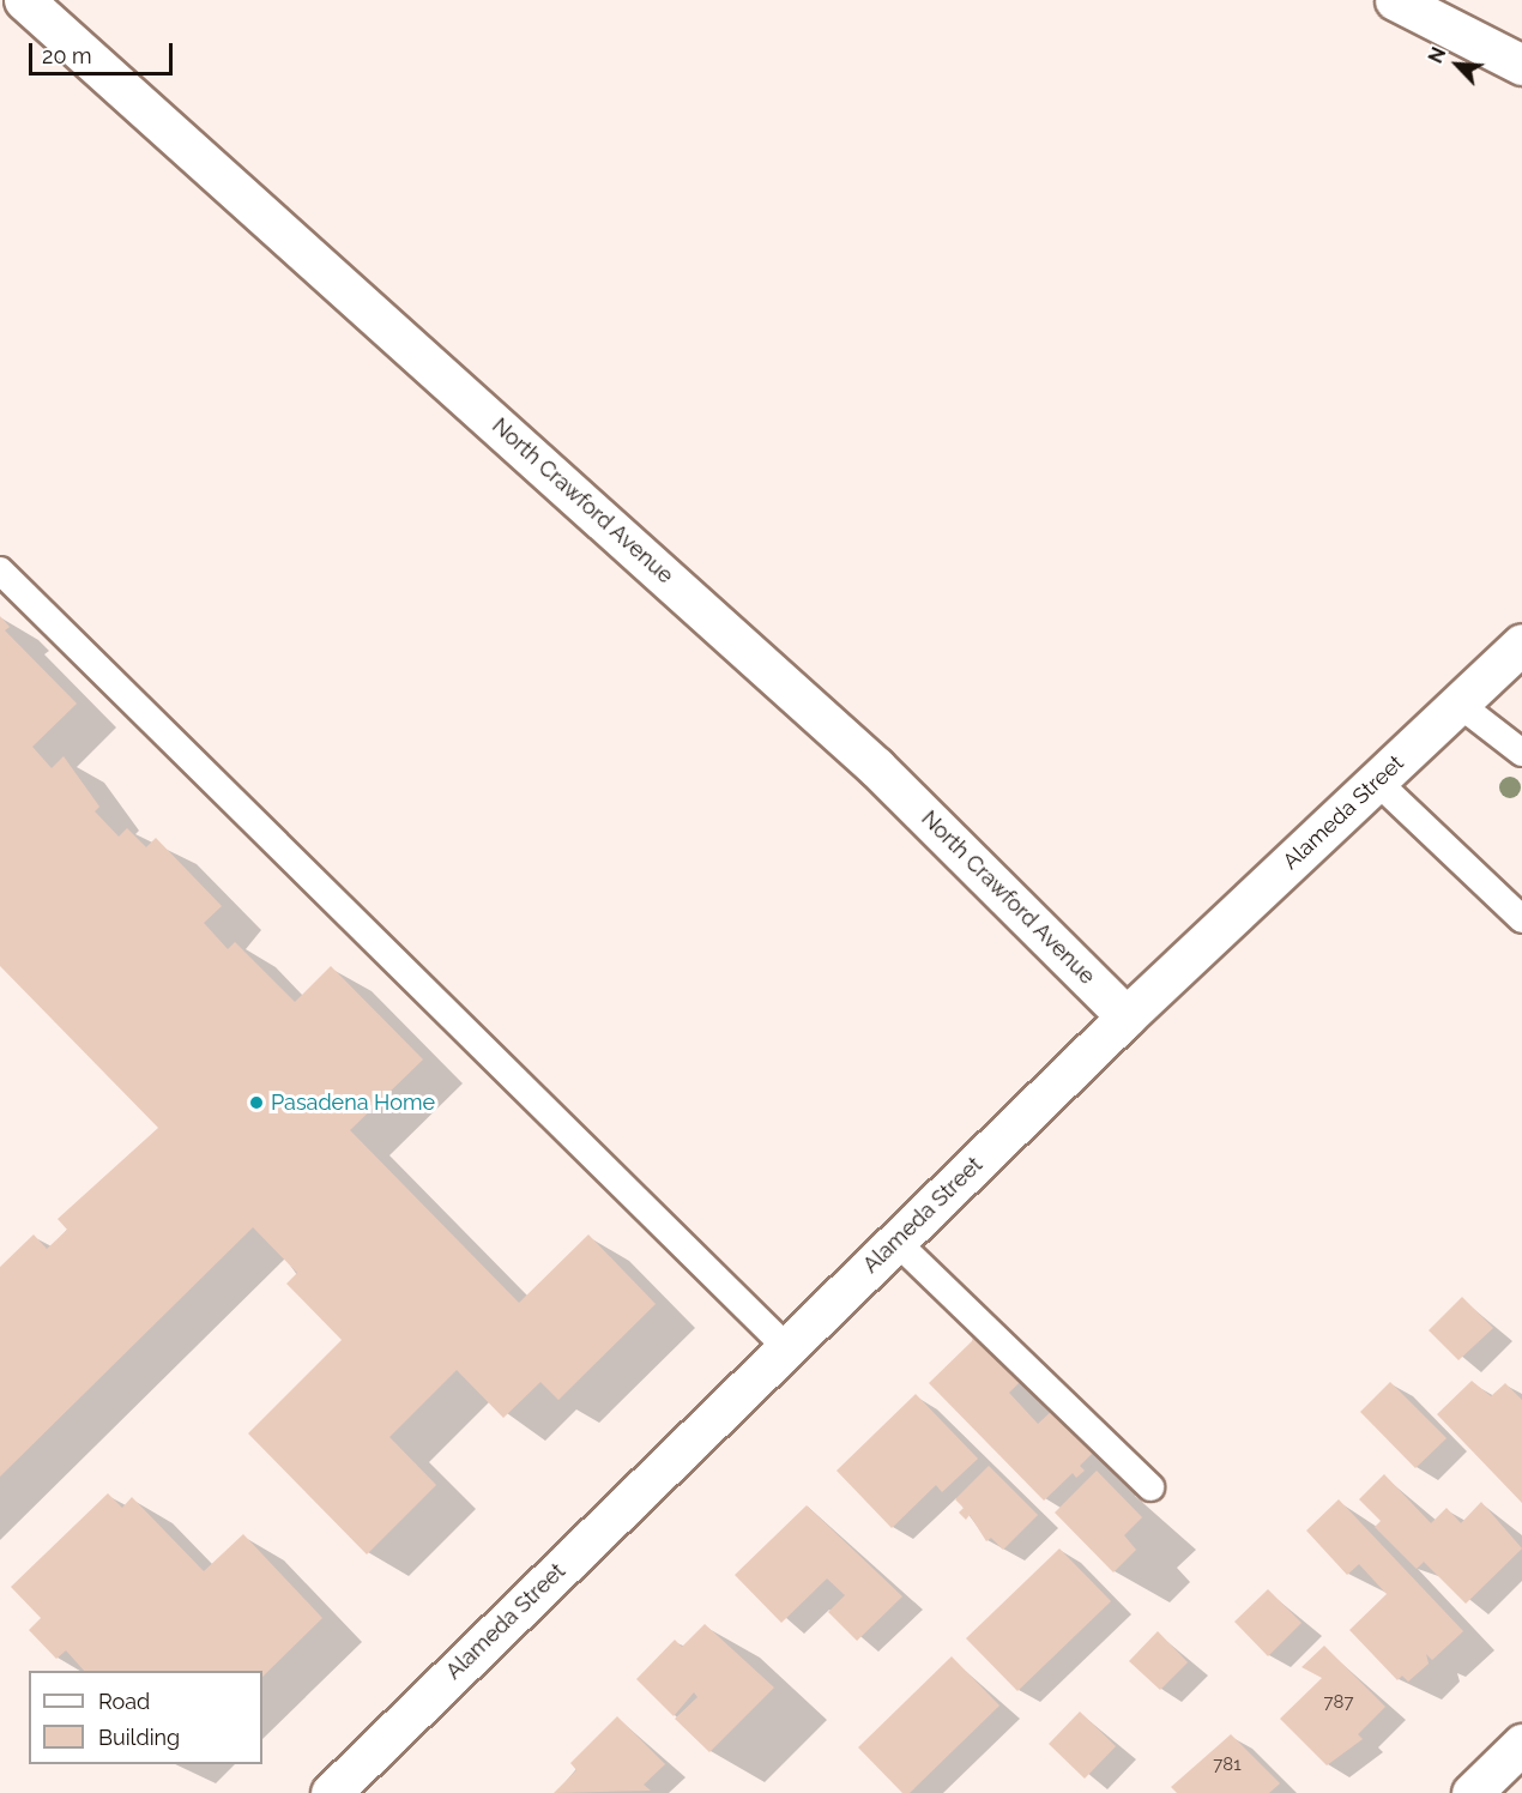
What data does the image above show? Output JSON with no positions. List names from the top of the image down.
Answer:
{
  "streets": {
    "street": ["North Crawford Avenue", "Alameda Street"]
  },
  "crossings": [
    ["North Crawford Avenue", "Alameda Street"]
  ],
  "places": ["Pasadena Home"],
  "house_numbers": ["787", "781"],
  "legend": ["Road", "Building"],
  "scale_bar": "20 m",
  "north": "top left"
}
